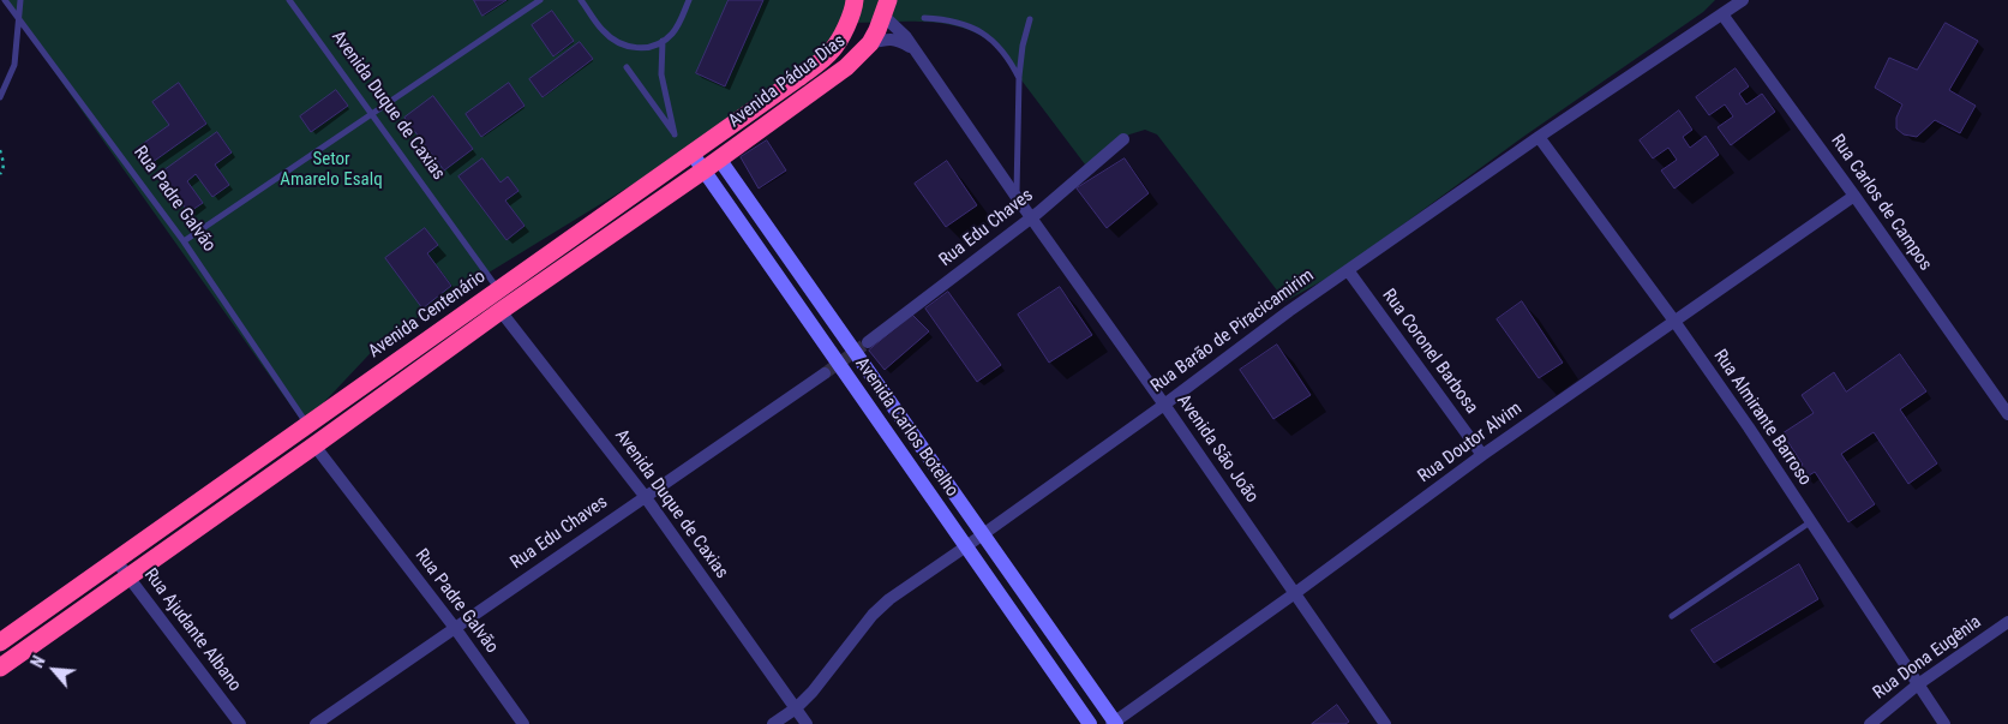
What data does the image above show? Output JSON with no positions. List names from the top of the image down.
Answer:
{
  "streets": {
    "highway": ["Avenida Pádua Dias", "Avenida Centenário"],
    "main road": ["Avenida Carlos Botelho"],
    "street": [
      "Avenida Duque de Caxias",
      "Rua Padre Galvão",
      "Rua Carlos de Campos",
      "Rua Edu Chaves",
      "Rua Barão de Piracicamirim",
      "Rua Coronel Barbosa",
      "Rua Almirante Barroso",
      "Rua Doutor Alvim",
      "Avenida São João",
      "Rua Ajudante Albano",
      "Rua Dona Eugênia"
    ]
  },
  "crossings": [
    ["Avenida Pádua Dias", "Avenida Carlos Botelho"],
    ["Avenida Pádua Dias", "Avenida São João"],
    ["Avenida Duque de Caxias", "Rua Edu Chaves"],
    ["Avenida Duque de Caxias", "Avenida Centenário"],
    ["Avenida Duque de Caxias", "Rua Barão de Piracicamirim"],
    ["Rua Padre Galvão", "Rua Edu Chaves"],
    ["Rua Padre Galvão", "Avenida Centenário"],
    ["Rua Carlos de Campos", "Rua Barão de Piracicamirim"],
    ["Rua Carlos de Campos", "Rua Doutor Alvim"],
    ["Rua Edu Chaves", "Avenida São João"],
    ["Avenida Centenário", "Avenida Carlos Botelho"],
    ["Avenida Centenário", "Rua Ajudante Albano"],
    ["Rua Barão de Piracicamirim", "Rua Coronel Barbosa"],
    ["Rua Barão de Piracicamirim", "Rua Almirante Barroso"],
    ["Rua Barão de Piracicamirim", "Avenida Carlos Botelho"],
    ["Rua Barão de Piracicamirim", "Avenida São João"],
    ["Rua Coronel Barbosa", "Rua Doutor Alvim"],
    ["Rua Almirante Barroso", "Rua Doutor Alvim"],
    ["Rua Almirante Barroso", "Rua Dona Eugênia"],
    ["Avenida Carlos Botelho", "Rua Doutor Alvim"],
    ["Rua Doutor Alvim", "Avenida São João"]
  ],
  "parks": ["Setor Amarelo Esalq"],
  "north": "top left"
}
